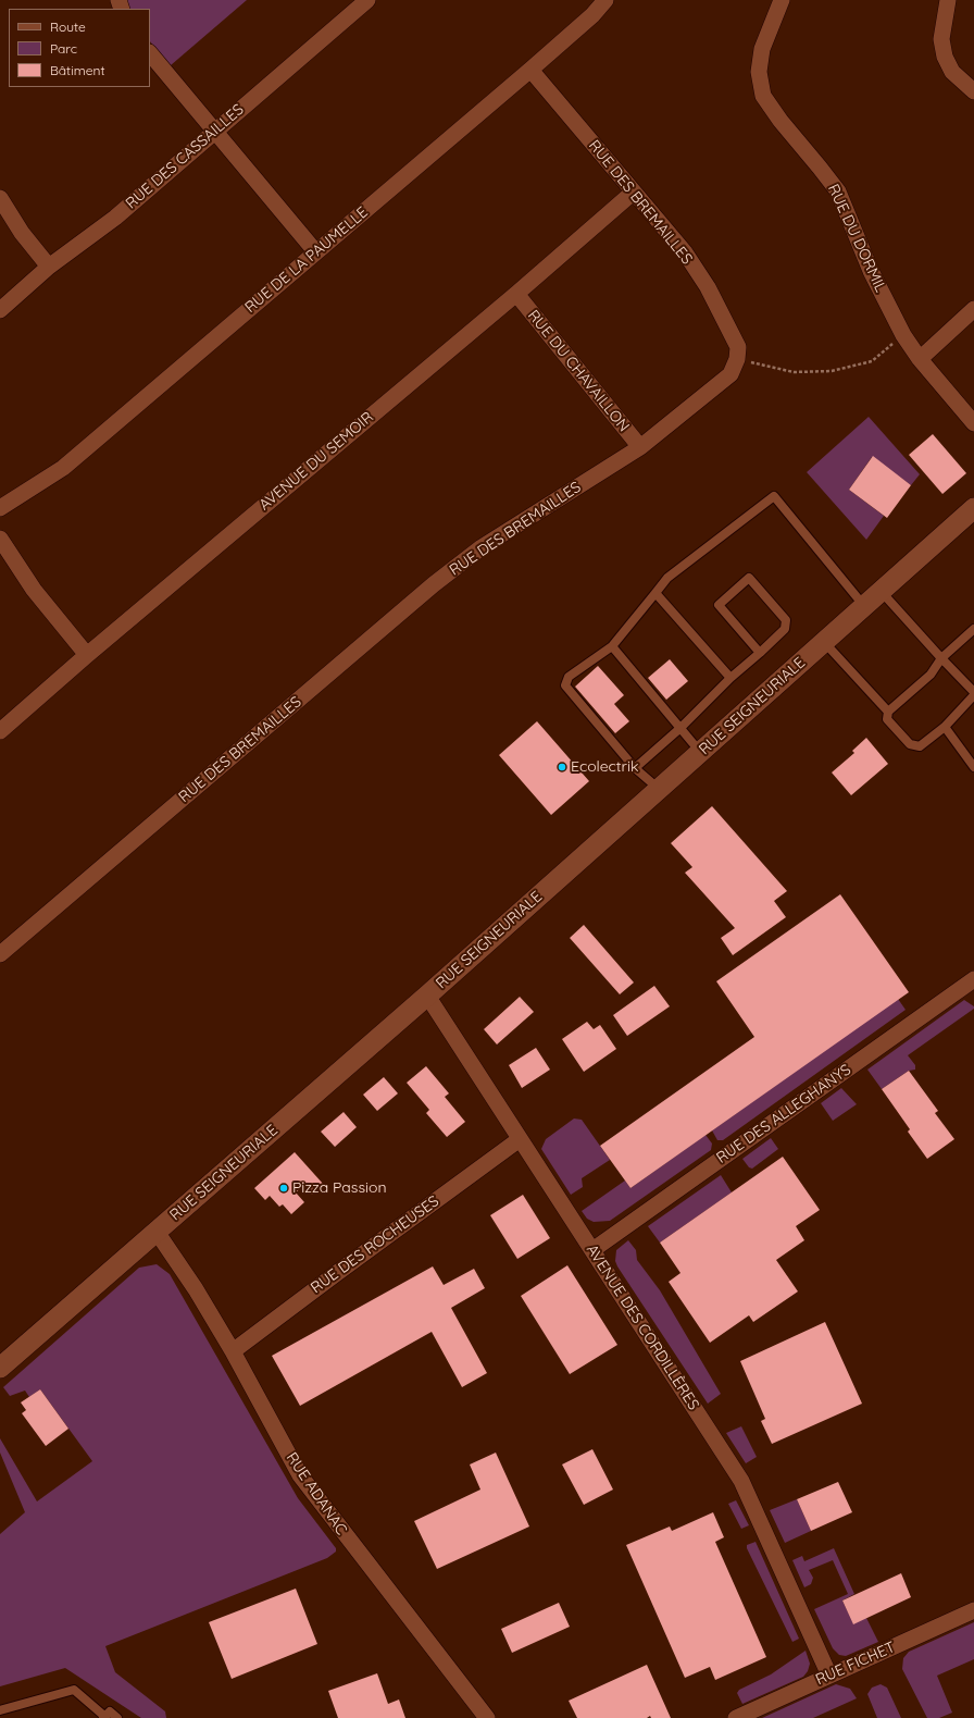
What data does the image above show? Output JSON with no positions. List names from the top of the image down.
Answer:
{
  "streets": {
    "street": [
      "RUE DES CASSAILLES",
      "RUE DES BREMAILLES",
      "RUE DU DORMIL",
      "RUE DE LA PAUMELLE",
      "RUE DU CHAVAILLON",
      "AVENUE DU SEMOIR",
      "RUE SEIGNEURIALE",
      "RUE DES ALLEGHANYS",
      "RUE DES ROCHEUSES",
      "AVENUE DES CORDILLÈRES",
      "RUE ADANAC",
      "RUE FICHET"
    ]
  },
  "crossings": [
    ["RUE DES BREMAILLES", "RUE DE LA PAUMELLE"],
    ["RUE DES BREMAILLES", "RUE DU CHAVAILLON"],
    ["RUE DES BREMAILLES", "AVENUE DU SEMOIR"],
    ["RUE DU CHAVAILLON", "AVENUE DU SEMOIR"],
    ["RUE SEIGNEURIALE", "AVENUE DES CORDILLÈRES"],
    ["RUE SEIGNEURIALE", "RUE ADANAC"],
    ["RUE DES ALLEGHANYS", "AVENUE DES CORDILLÈRES"],
    ["RUE DES ROCHEUSES", "AVENUE DES CORDILLÈRES"],
    ["RUE DES ROCHEUSES", "RUE ADANAC"],
    ["AVENUE DES CORDILLÈRES", "RUE FICHET"]
  ],
  "places": ["Ecolectrik", "Pizza Passion"],
  "legend": ["Route", "Parc", "Bâtiment"]
}
